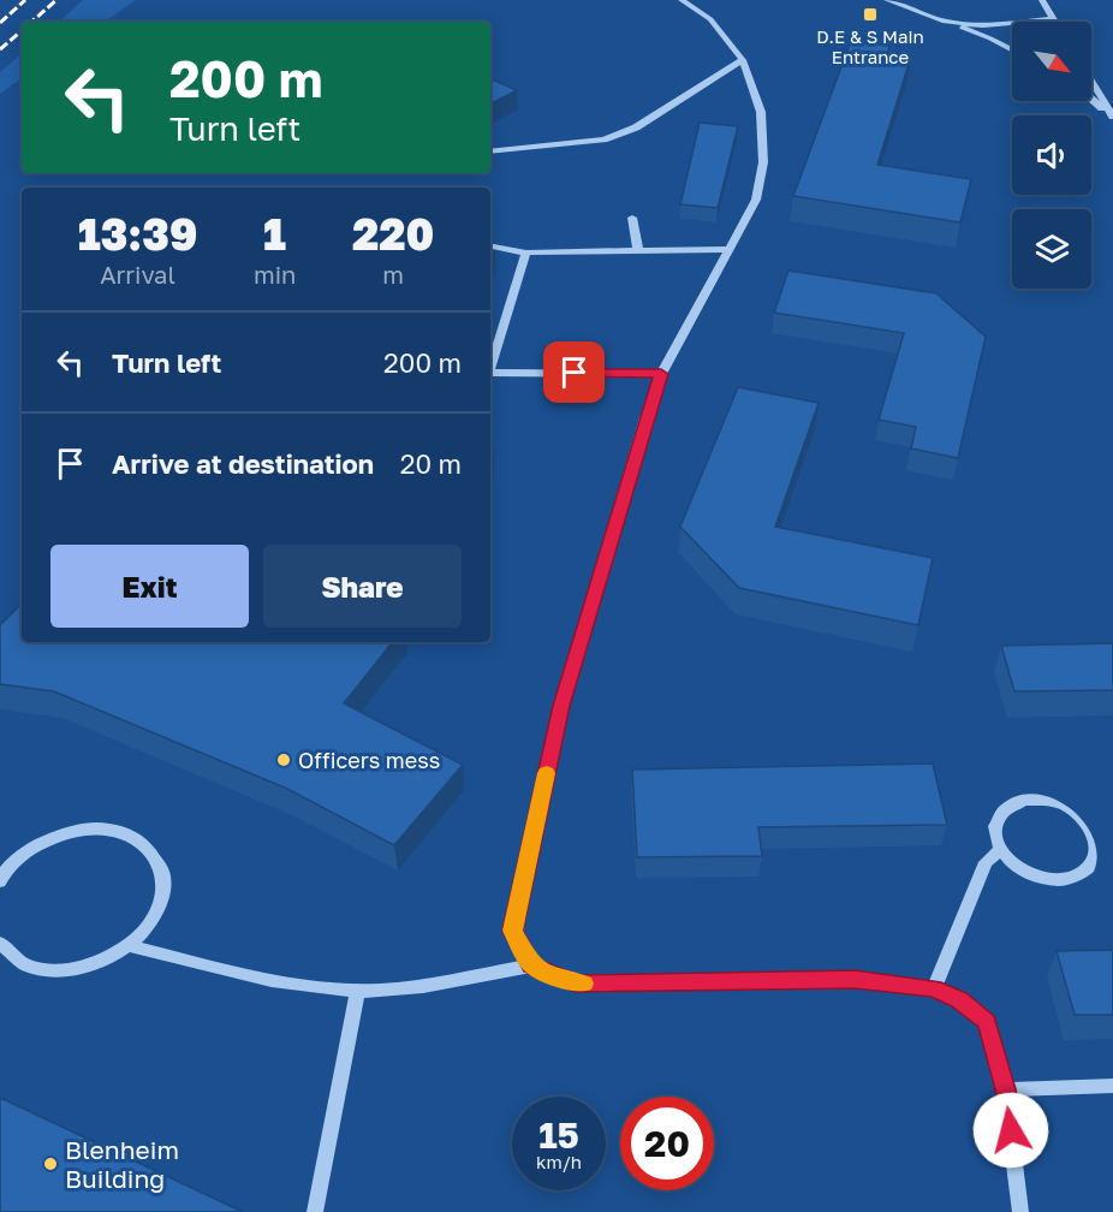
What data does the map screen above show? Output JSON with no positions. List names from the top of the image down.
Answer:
{
  "places": {
    "transit": ["D.E & S Main Entrance"],
    "other": ["Officers mess", "Blenheim Building"]
  },
  "north": "bottom right",
  "page": {
    "turn": ["200 m", "Turn left"],
    "eta": [
      "13:39",
      "Arrival",
      "1",
      "min",
      "220",
      "m"
    ],
    "list": [
      {
        "name": "Turn left",
        "value": "200 m"
      },
      {
        "name": "Arrive at destination",
        "value": "20 m"
      }
    ],
    "buttons": ["Exit", "Share"],
    "speed": "15 km/h",
    "limit": "20"
  }
}
